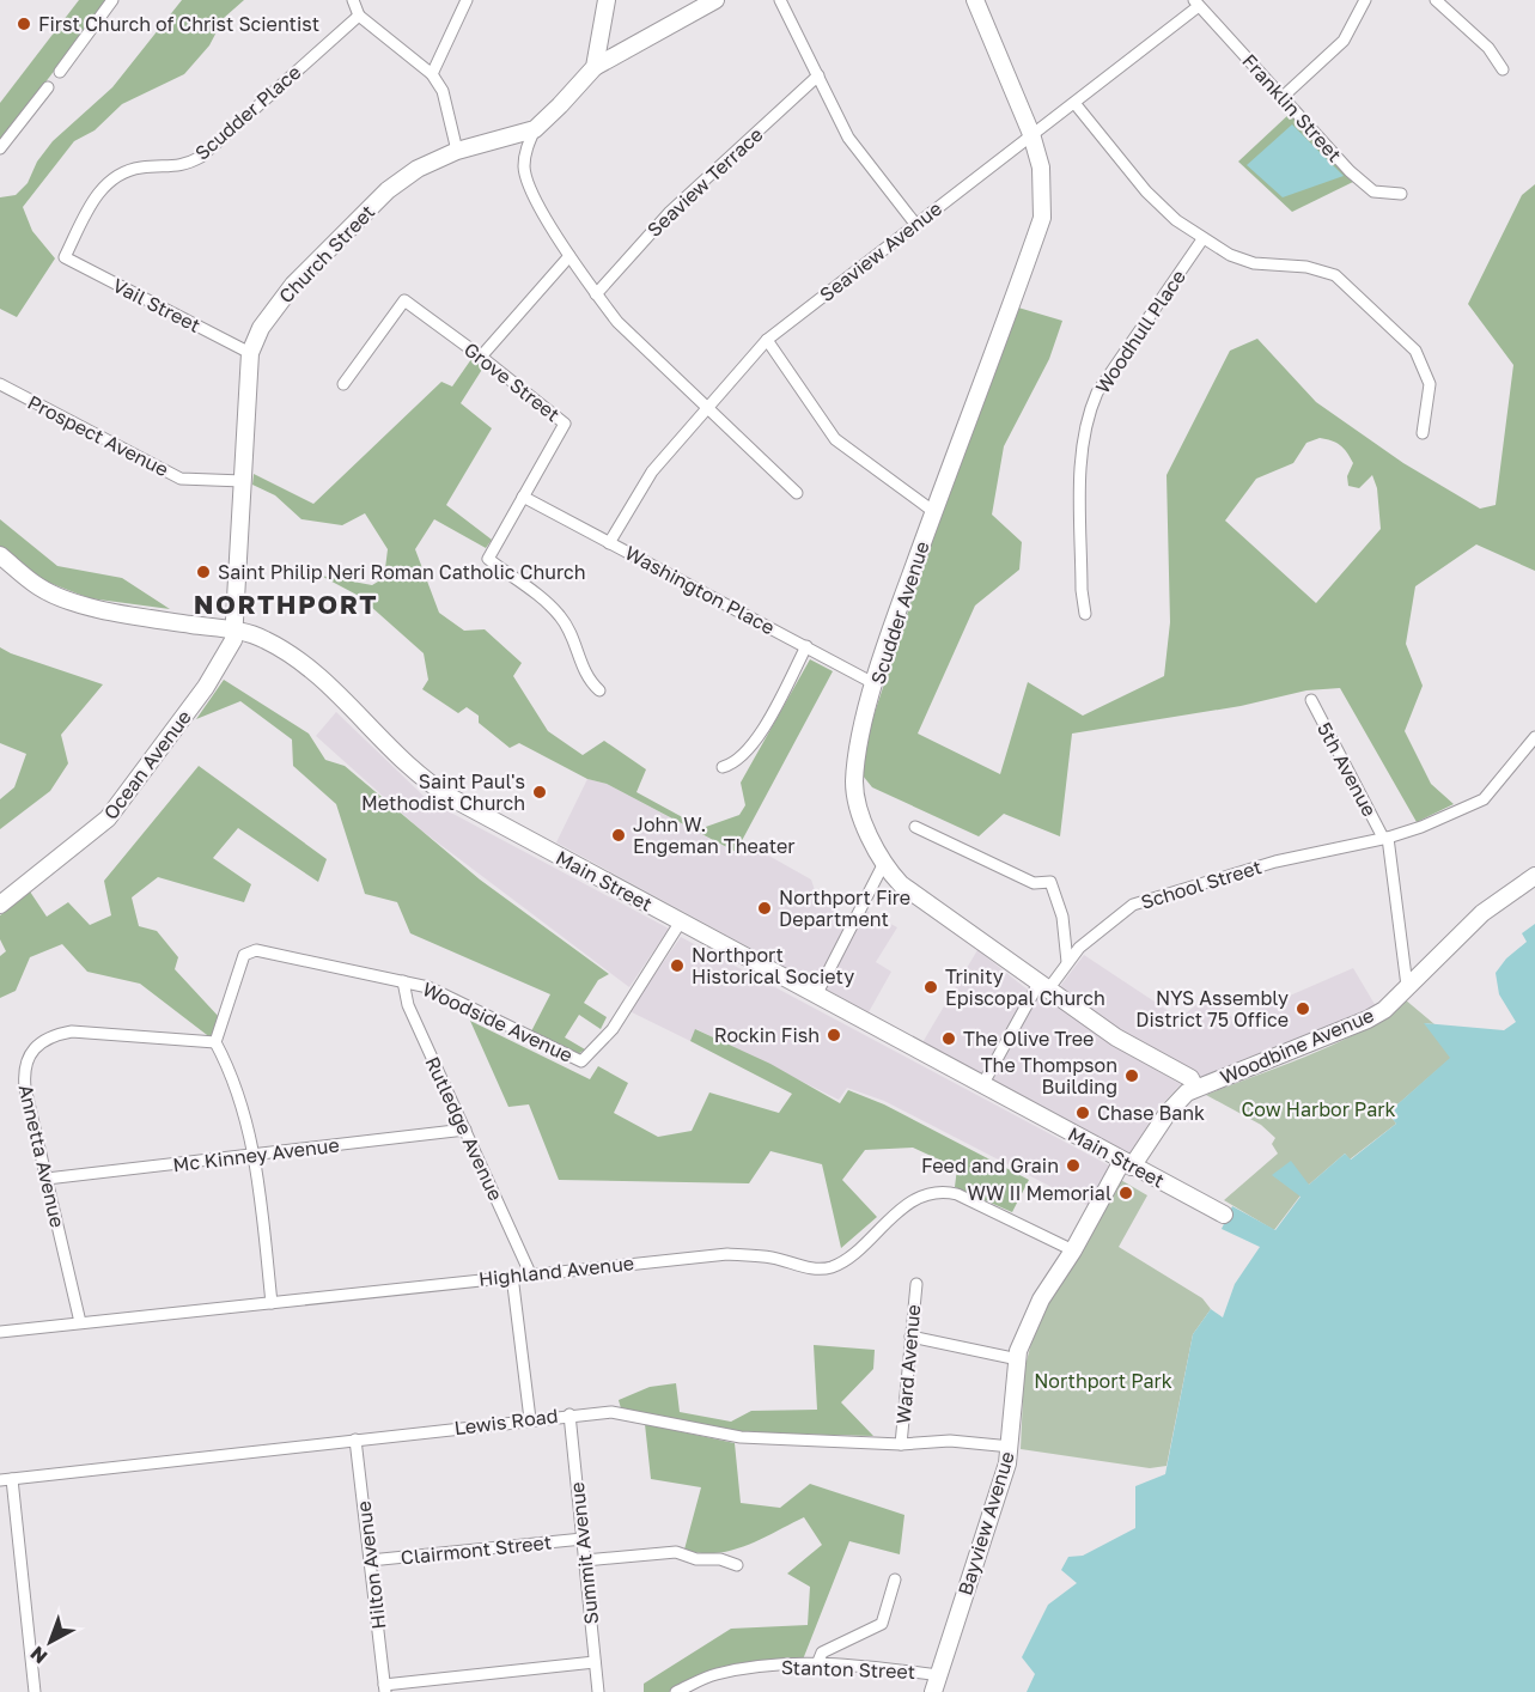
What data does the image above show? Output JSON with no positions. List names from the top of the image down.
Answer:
{
  "streets": {
    "main road": [
      "Church Street",
      "Scudder Avenue",
      "Ocean Avenue",
      "Main Street",
      "Woodbine Avenue",
      "Bayview Avenue"
    ],
    "street": [
      "Franklin Street",
      "Scudder Place",
      "Seaview Terrace",
      "Seaview Avenue",
      "Vail Street",
      "Woodhull Place",
      "Grove Street",
      "Prospect Avenue",
      "Washington Place",
      "5th Avenue",
      "School Street",
      "Woodside Avenue",
      "Rutledge Avenue",
      "Mc Kinney Avenue",
      "Annetta Avenue",
      "Highland Avenue",
      "Ward Avenue",
      "Lewis Road",
      "Clairmont Street",
      "Summit Avenue",
      "Hilton Avenue",
      "Stanton Street"
    ]
  },
  "crossings": [
    ["Franklin Street", "Seaview Avenue"],
    ["Scudder Place", "Vail Street"],
    ["Seaview Avenue", "Washington Place"],
    ["Seaview Avenue", "Scudder Avenue"],
    ["Church Street", "Vail Street"],
    ["Church Street", "Prospect Avenue"],
    ["Church Street", "Ocean Avenue"],
    ["Church Street", "Main Street"],
    ["Grove Street", "Washington Place"],
    ["Washington Place", "Scudder Avenue"],
    ["Scudder Avenue", "School Street"],
    ["Scudder Avenue", "Woodbine Avenue"],
    ["Ocean Avenue", "Main Street"],
    ["5th Avenue", "School Street"],
    ["5th Avenue", "Woodbine Avenue"],
    ["Main Street", "School Street"],
    ["Main Street", "Woodside Avenue"],
    ["Main Street", "Woodbine Avenue"],
    ["Main Street", "Bayview Avenue"],
    ["Woodside Avenue", "Rutledge Avenue"],
    ["Woodside Avenue", "Annetta Avenue"],
    ["Woodbine Avenue", "Bayview Avenue"],
    ["Rutledge Avenue", "Mc Kinney Avenue"],
    ["Rutledge Avenue", "Highland Avenue"],
    ["Mc Kinney Avenue", "Annetta Avenue"],
    ["Annetta Avenue", "Highland Avenue"],
    ["Highland Avenue", "Bayview Avenue"],
    ["Ward Avenue", "Lewis Road"],
    ["Lewis Road", "Bayview Avenue"],
    ["Lewis Road", "Summit Avenue"],
    ["Lewis Road", "Hilton Avenue"],
    ["Bayview Avenue", "Stanton Street"],
    ["Clairmont Street", "Summit Avenue"],
    ["Clairmont Street", "Hilton Avenue"]
  ],
  "districts": ["NORTHPORT"],
  "parks": ["Cow Harbor Park", "Northport Park"],
  "places": [
    "First Church of Christ Scientist",
    "Saint Philip Neri Roman Catholic Church",
    "Saint Paul's Methodist Church",
    "John W. Engeman Theater",
    "Northport Fire Department",
    "Northport Historical Society",
    "Trinity Episcopal Church",
    "NYS Assembly District 75 Office",
    "Rockin Fish",
    "The Olive Tree",
    "The Thompson Building",
    "Chase Bank",
    "Feed and Grain",
    "WW II Memorial"
  ],
  "north": "bottom left"
}
